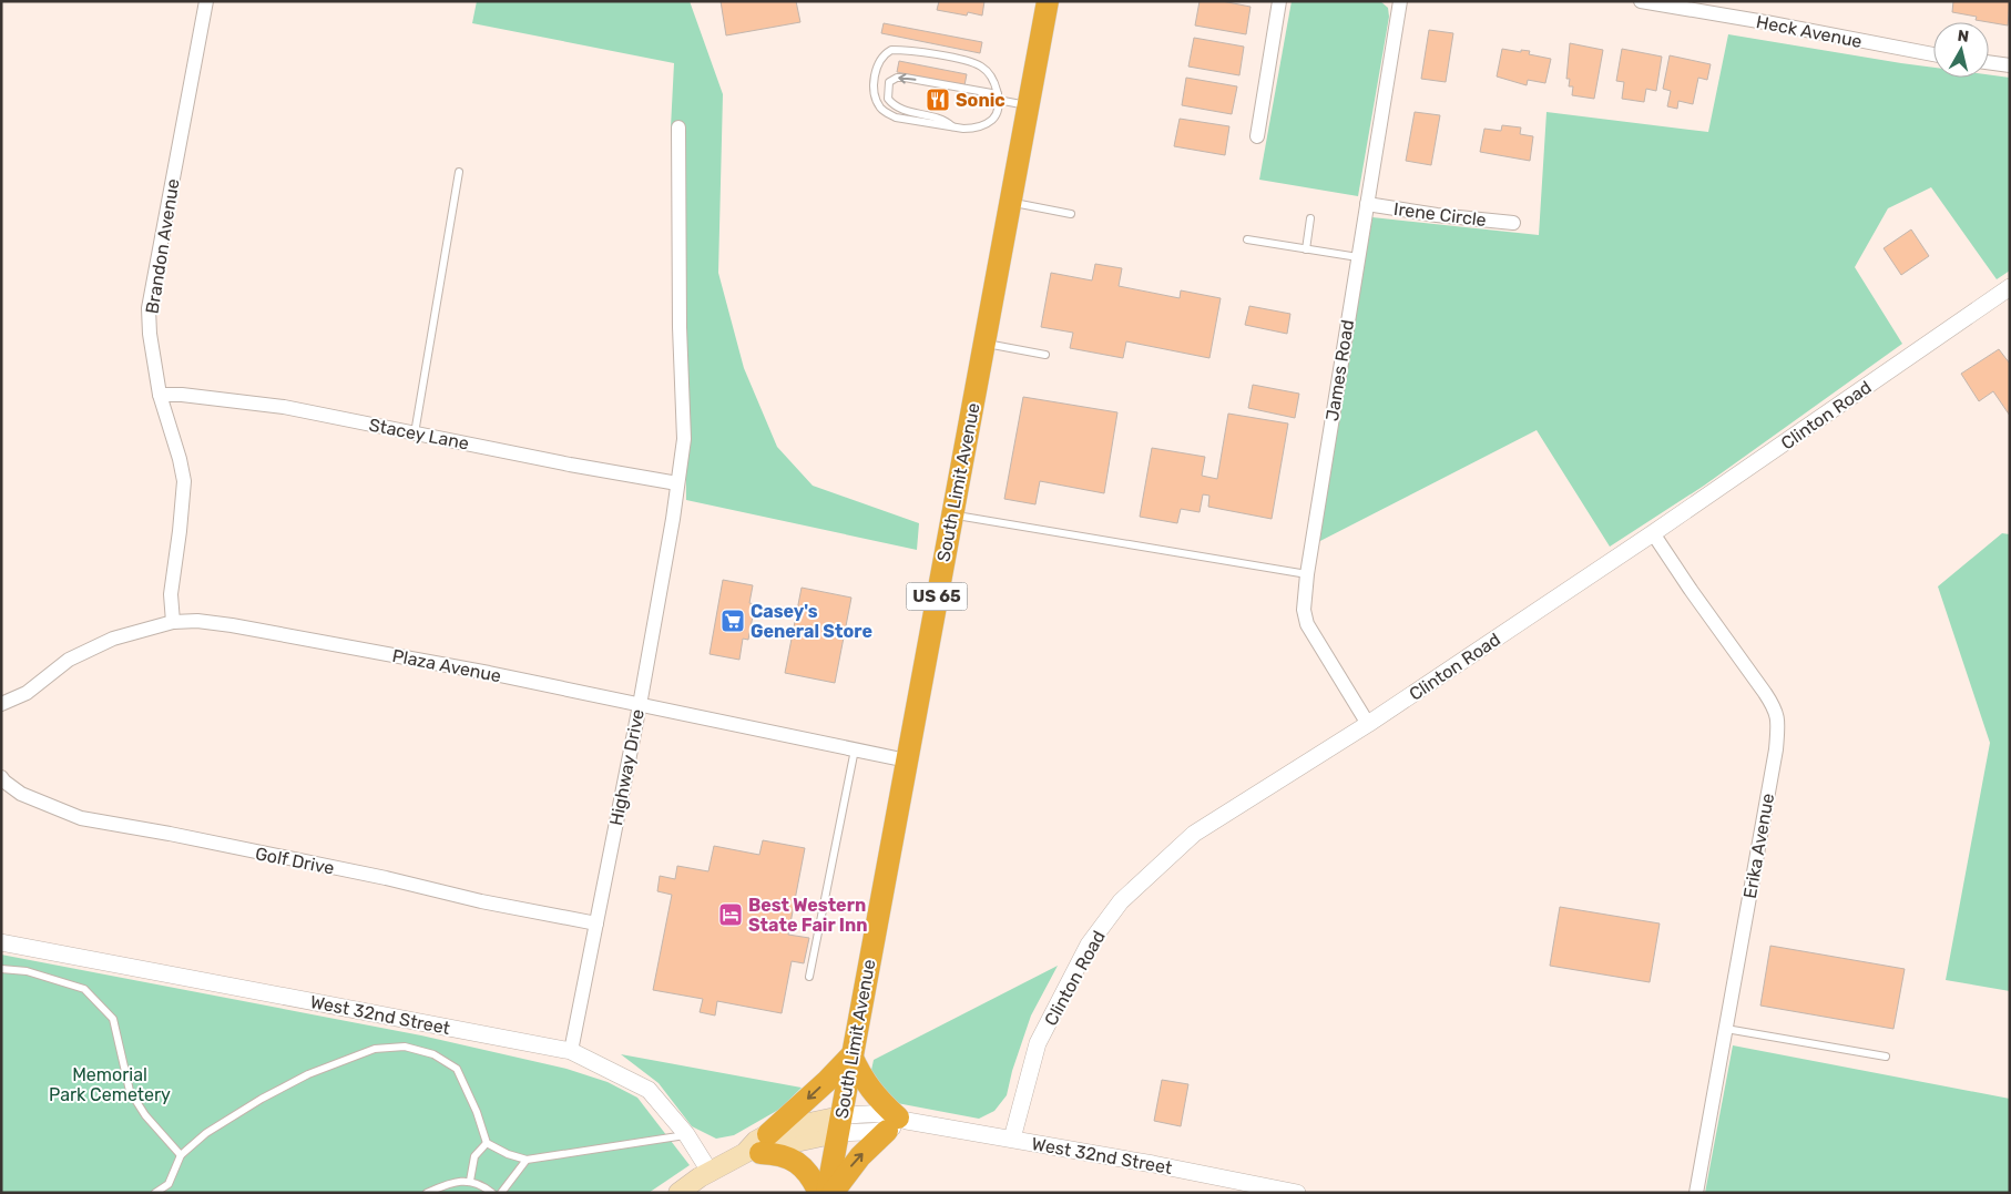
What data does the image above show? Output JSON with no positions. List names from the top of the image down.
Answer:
{
  "streets": {
    "highway": ["South Limit Avenue", "US 65"],
    "street": [
      "Heck Avenue",
      "Irene Circle",
      "Brandon Avenue",
      "James Road",
      "Clinton Road",
      "Stacey Lane",
      "Plaza Avenue",
      "Highway Drive",
      "Erika Avenue",
      "Golf Drive",
      "West 32nd Street"
    ]
  },
  "crossings": [
    ["Irene Circle", "James Road"],
    ["Brandon Avenue", "Stacey Lane"],
    ["Brandon Avenue", "Plaza Avenue"],
    ["James Road", "Clinton Road"],
    ["Clinton Road", "Erika Avenue"],
    ["Clinton Road", "West 32nd Street"],
    ["Stacey Lane", "Highway Drive"],
    ["South Limit Avenue", "Plaza Avenue"],
    ["South Limit Avenue", "West 32nd Street"],
    ["Plaza Avenue", "Highway Drive"],
    ["Highway Drive", "Golf Drive"],
    ["Highway Drive", "West 32nd Street"]
  ],
  "parks": ["Memorial Park Cemetery"],
  "places": {
    "restaurant": ["Sonic"],
    "supermarket": ["Casey's General Store"],
    "hotel": ["Best Western State Fair Inn"]
  },
  "north": "top"
}
